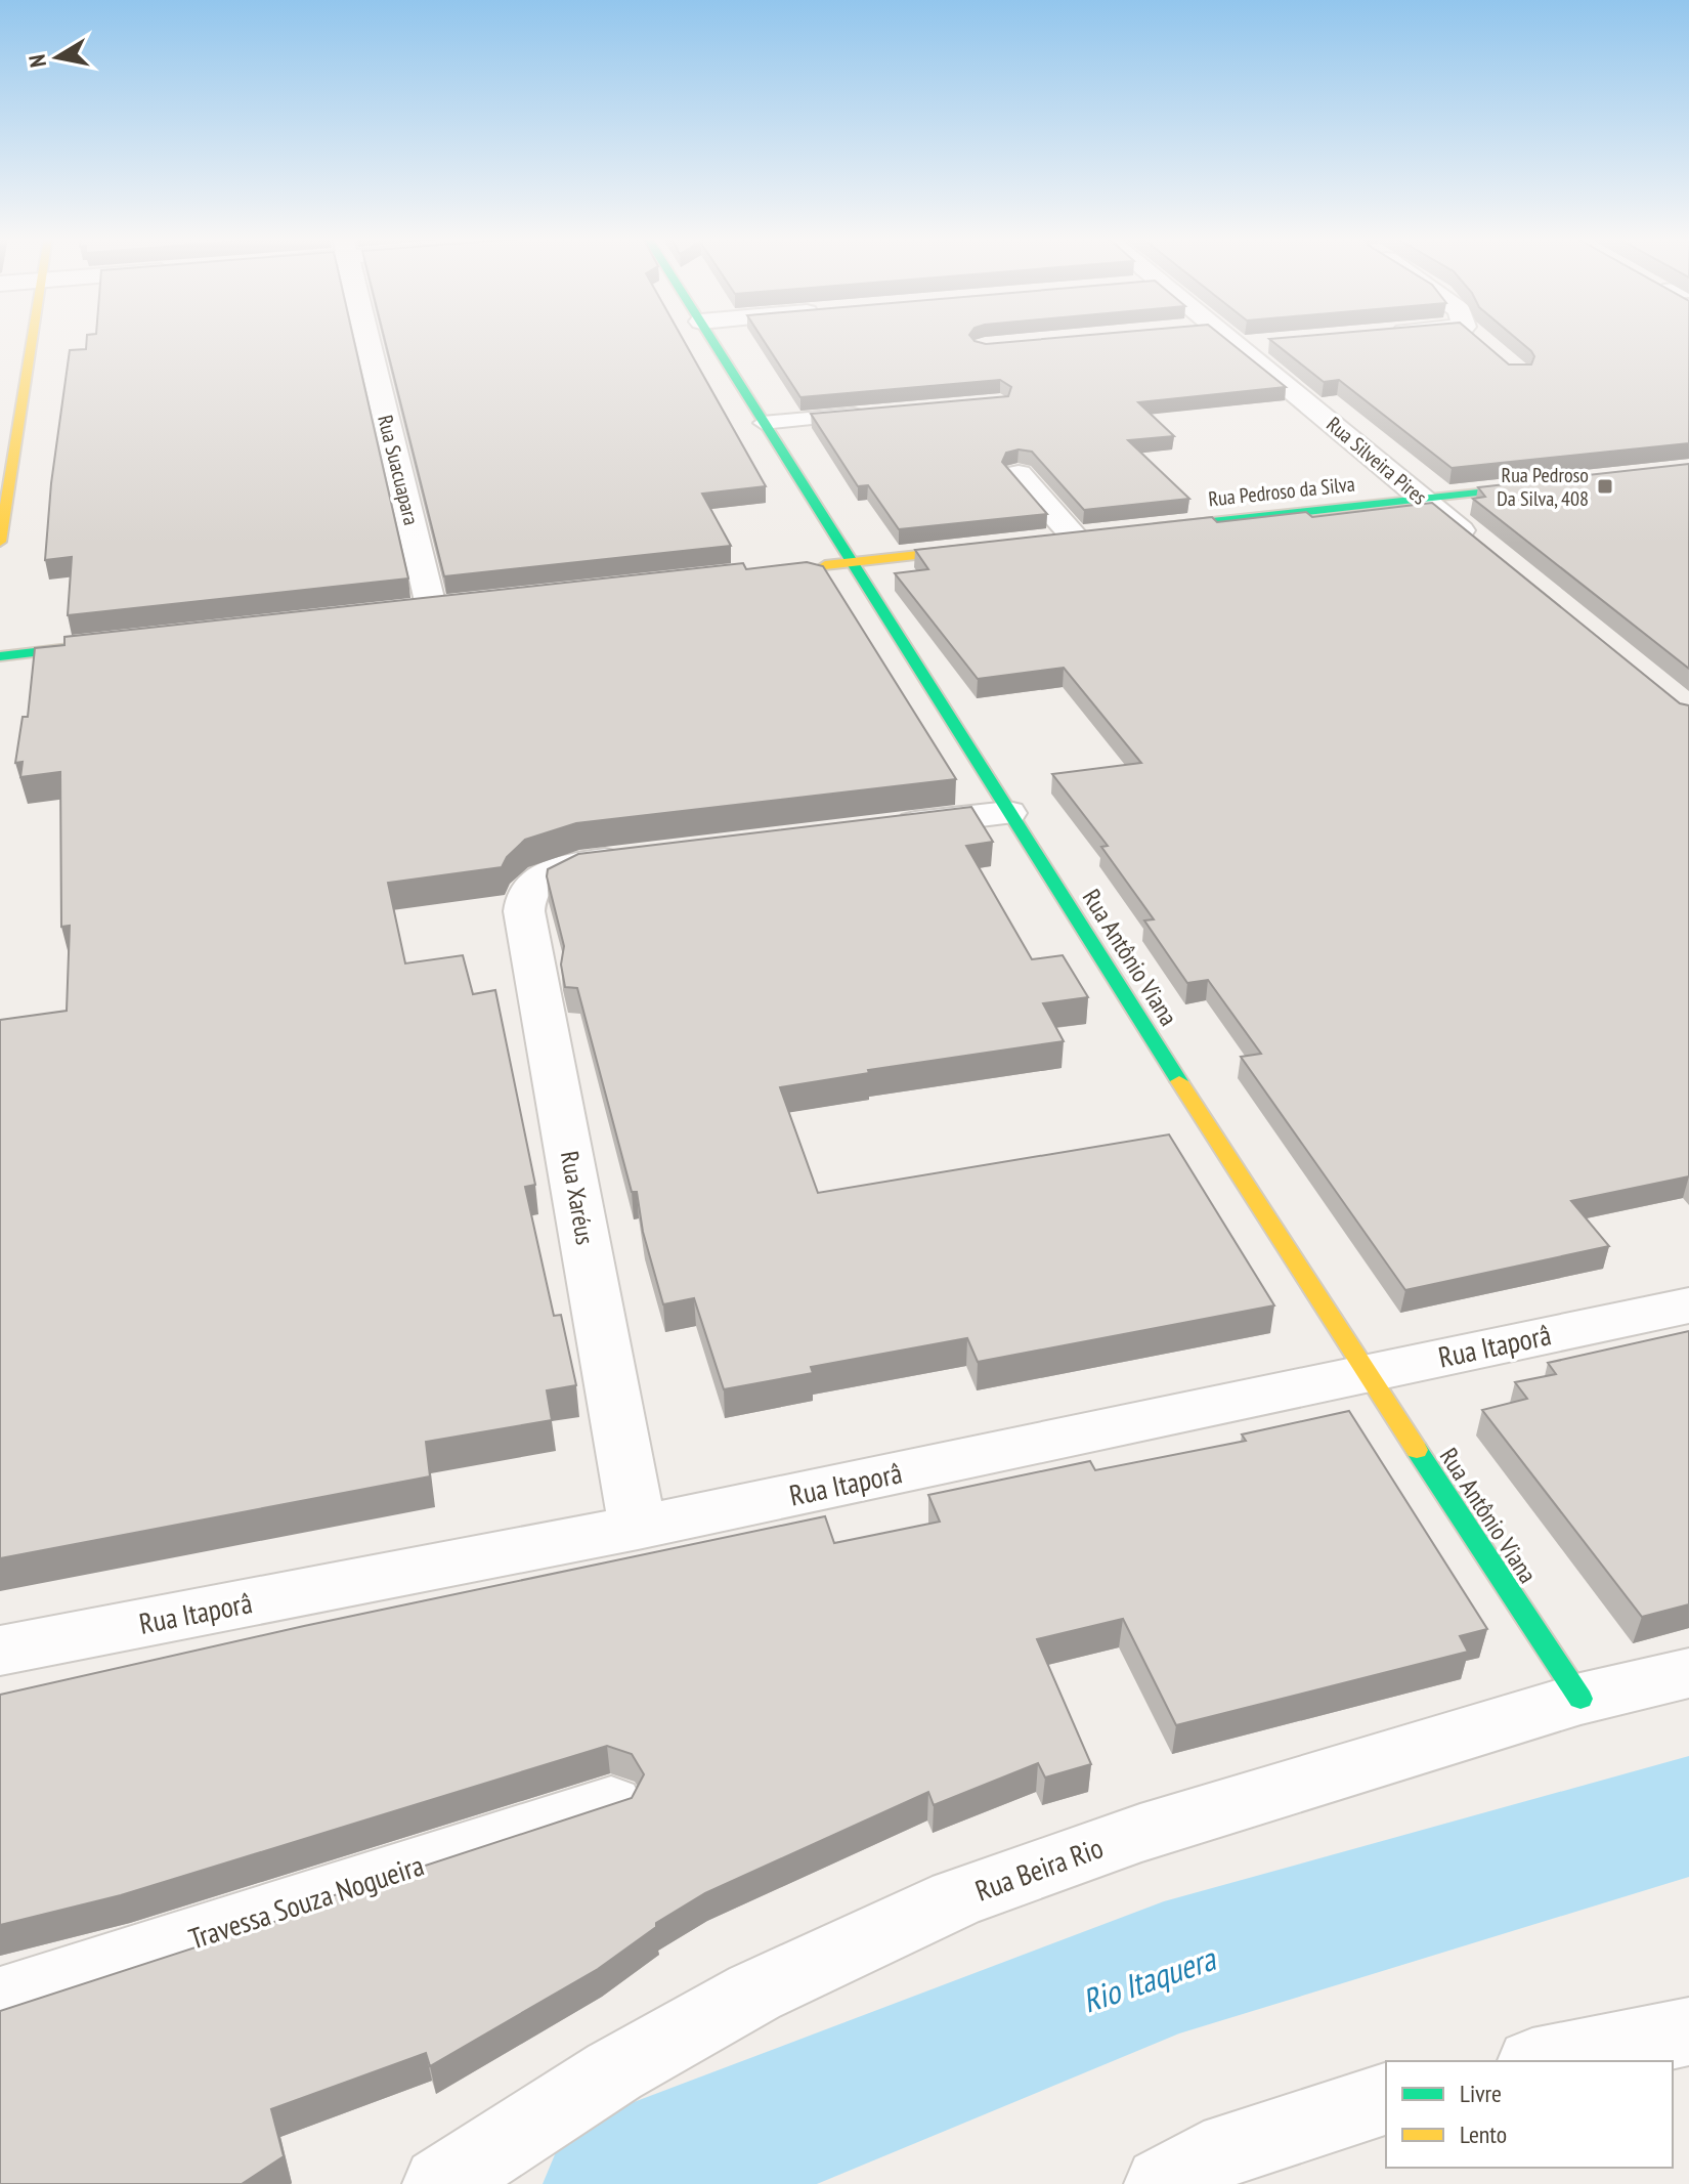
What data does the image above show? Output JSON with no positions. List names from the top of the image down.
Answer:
{
  "streets": {
    "street": [
      "Rua Silveira Pires",
      "Rua Suacuapara",
      "Rua Pedroso da Silva",
      "Rua Antônio Viana",
      "Rua Xaréus",
      "Rua Itaporâ",
      "Rua Beira Rio",
      "Travessa Souza Nogueira"
    ]
  },
  "crossings": [
    ["Rua Silveira Pires", "Rua Pedroso da Silva"],
    ["Rua Antônio Viana", "Rua Itaporâ"],
    ["Rua Antônio Viana", "Rua Beira Rio"],
    ["Rua Xaréus", "Rua Itaporâ"]
  ],
  "water": ["Rio Itaquera"],
  "places": {
    "transit": ["Rua Pedroso Da Silva, 408"]
  },
  "legend": ["Livre", "Lento"],
  "north": "left"
}
